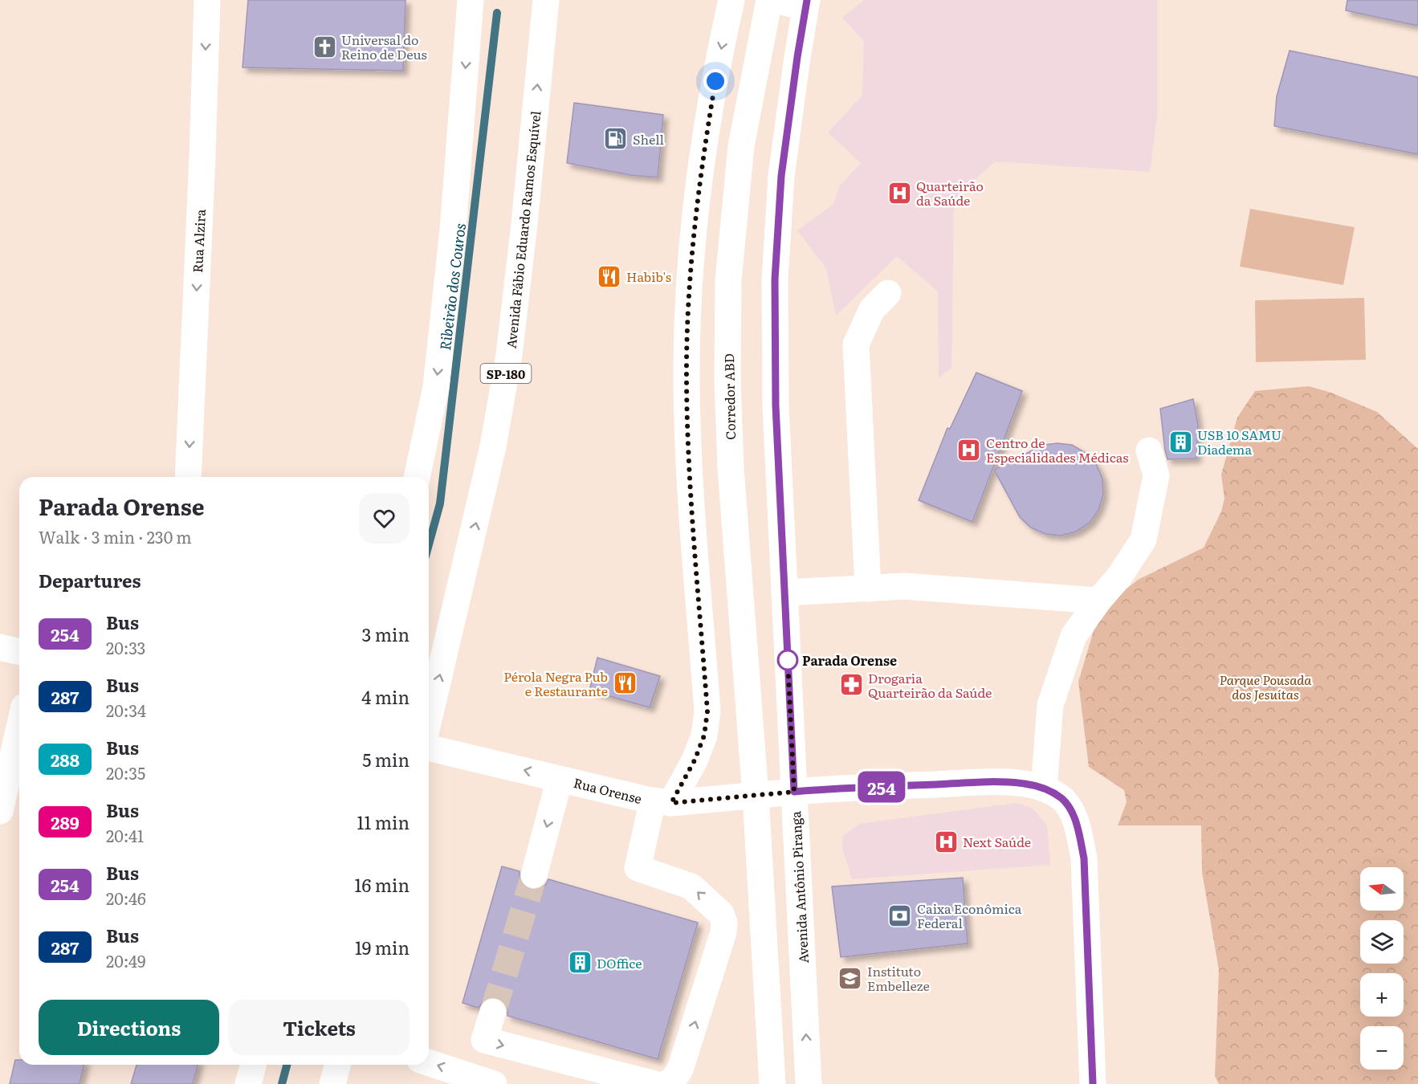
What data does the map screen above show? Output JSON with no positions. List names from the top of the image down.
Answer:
{
  "streets": {
    "main road": [
      "Avenida Fábio Eduardo Ramos Esquível",
      "Rua Alzira",
      "SP-180",
      "Corredor ABD",
      "Rua Orense",
      "Avenida Antônio Piranga"
    ]
  },
  "crossings": [
    ["Corredor ABD", "Rua Orense"],
    ["Rua Orense", "Avenida Antônio Piranga"]
  ],
  "one_way": ["Rua Alzira"],
  "water": ["Ribeirão dos Couros"],
  "parks": ["Parque Pousada dos Jesuítas"],
  "places": {
    "church": ["Universal do Reino de Deus"],
    "fuel station": ["Shell"],
    "hospital": ["Quarteirão da Saúde", "Centro de Especialidades Médicas", "Next Saúde"],
    "restaurant": ["Habib's", "Pérola Negra Pub e Restaurante"],
    "building": ["USB 10 SAMU Diadema", "DOffice"],
    "other": ["Parada Orense"],
    "pharmacy": ["Drogaria Quarteirão da Saúde"],
    "bank": ["Caixa Econômica Federal"],
    "school or university": ["Instituto Embelleze"]
  },
  "lines": ["bus line 254"],
  "north": "left",
  "page": {
    "on_map": "254",
    "heading": [
      ["Parada Orense", "Walk · 3 min · 230 m"],
      "Departures"
    ],
    "list": [
      {
        "mark": "254",
        "name": "Bus",
        "note": "20:33",
        "value": "3 min"
      },
      {
        "mark": "287",
        "name": "Bus",
        "note": "20:34",
        "value": "4 min"
      },
      {
        "mark": "288",
        "name": "Bus",
        "note": "20:35",
        "value": "5 min"
      },
      {
        "mark": "289",
        "name": "Bus",
        "note": "20:41",
        "value": "11 min"
      },
      {
        "mark": "254",
        "name": "Bus",
        "note": "20:46",
        "value": "16 min"
      },
      {
        "mark": "287",
        "name": "Bus",
        "note": "20:49",
        "value": "19 min"
      }
    ],
    "map_buttons": ["+", "−"],
    "buttons": ["Directions", "Tickets"]
  }
}
